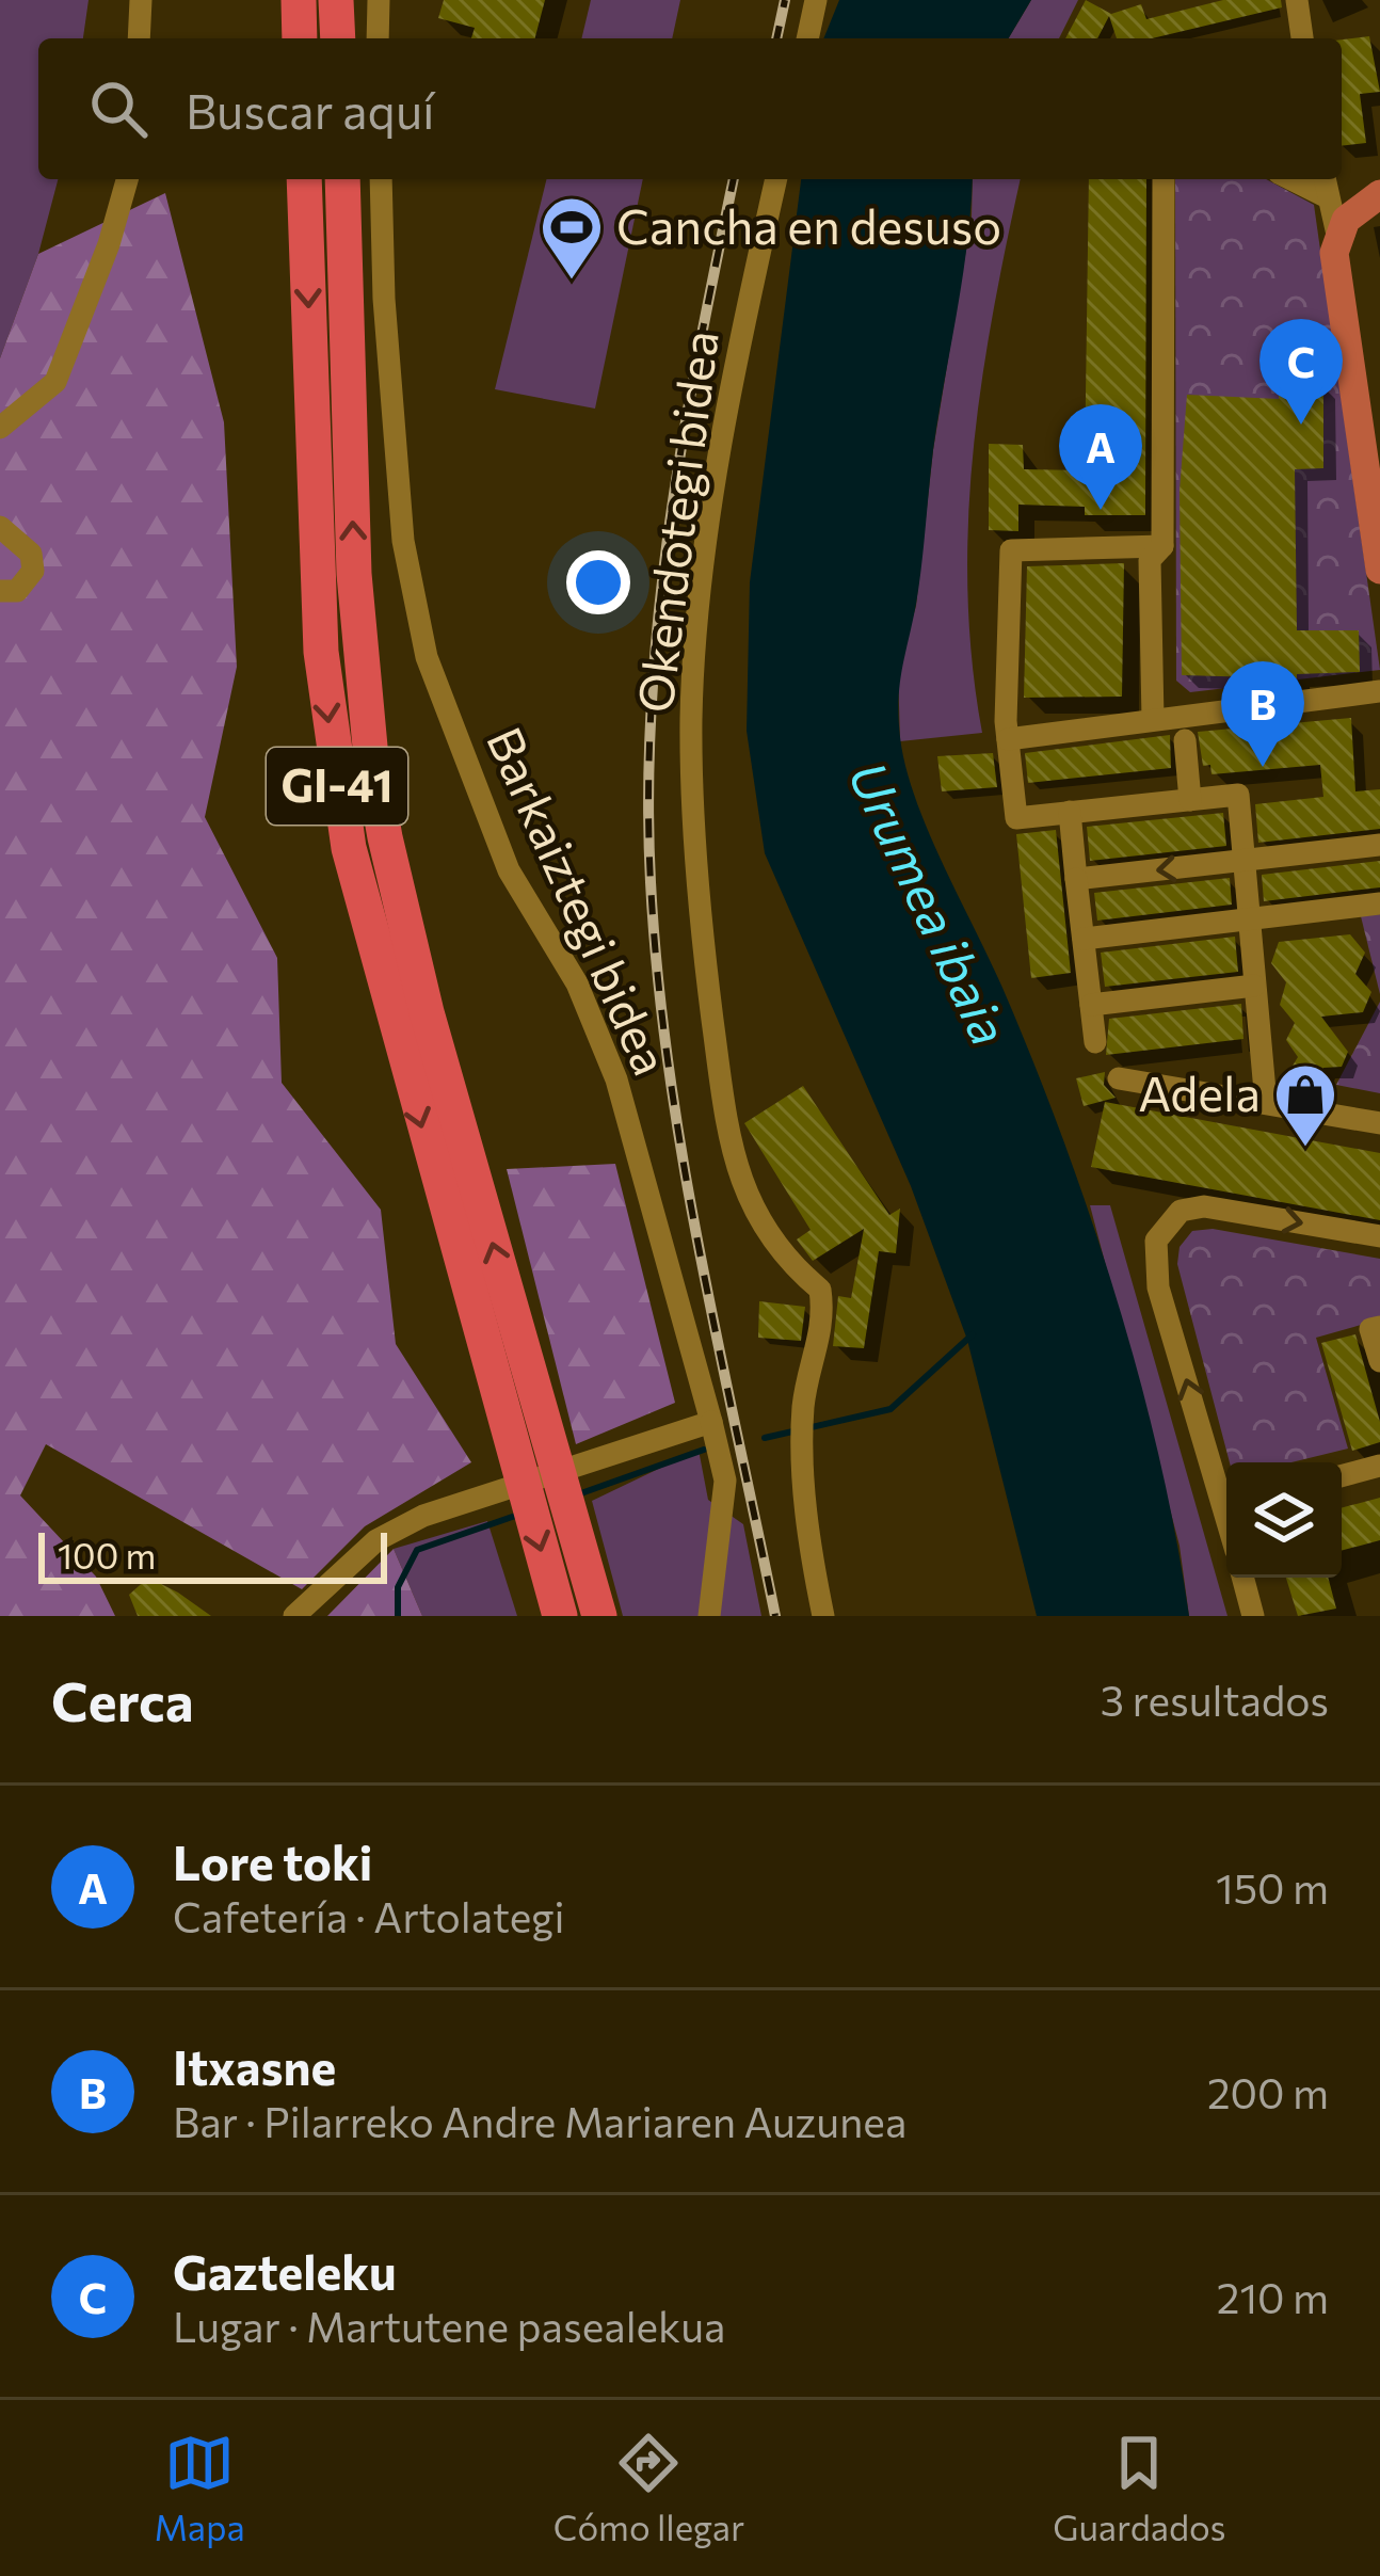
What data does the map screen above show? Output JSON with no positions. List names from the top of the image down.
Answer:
{
  "streets": {
    "highway": ["GI-41"],
    "street": ["Okendotegi bidea", "Barkaiztegi bidea"]
  },
  "water": ["Urumea ibaia"],
  "places": {
    "sports": ["Cancha en desuso"],
    "shop": ["Adela"]
  },
  "scale_bar": "100 m",
  "page": {
    "search": "Buscar aquí",
    "pins": ["C", "A", "B"],
    "scale": "100 m",
    "heading": ["Cerca", "3 resultados"],
    "list": [
      {
        "mark": "A",
        "name": "Lore toki",
        "note": "Cafetería · Artolategi",
        "value": "150 m"
      },
      {
        "mark": "B",
        "name": "Itxasne",
        "note": "Bar · Pilarreko Andre Mariaren Auzunea",
        "value": "200 m"
      },
      {
        "mark": "C",
        "name": "Gazteleku",
        "note": "Lugar · Martutene pasealekua",
        "value": "210 m"
      }
    ],
    "nav": ["Mapa", "Cómo llegar", "Guardados"]
  }
}
